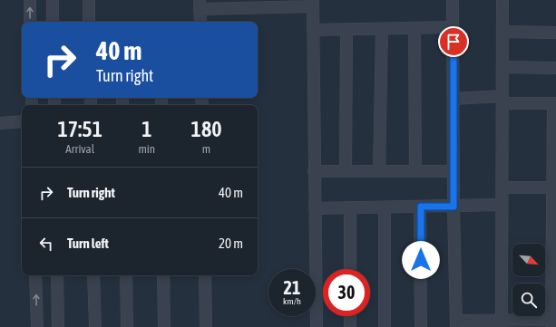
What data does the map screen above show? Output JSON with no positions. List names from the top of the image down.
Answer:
{
  "north": "bottom right",
  "page": {
    "turn": ["40 m", "Turn right"],
    "eta": [
      "17:51",
      "Arrival",
      "1",
      "min",
      "180",
      "m"
    ],
    "list": [
      {
        "name": "Turn right",
        "value": "40 m"
      },
      {
        "name": "Turn left",
        "value": "20 m"
      }
    ],
    "speed": "21 km/h",
    "limit": "30"
  }
}
